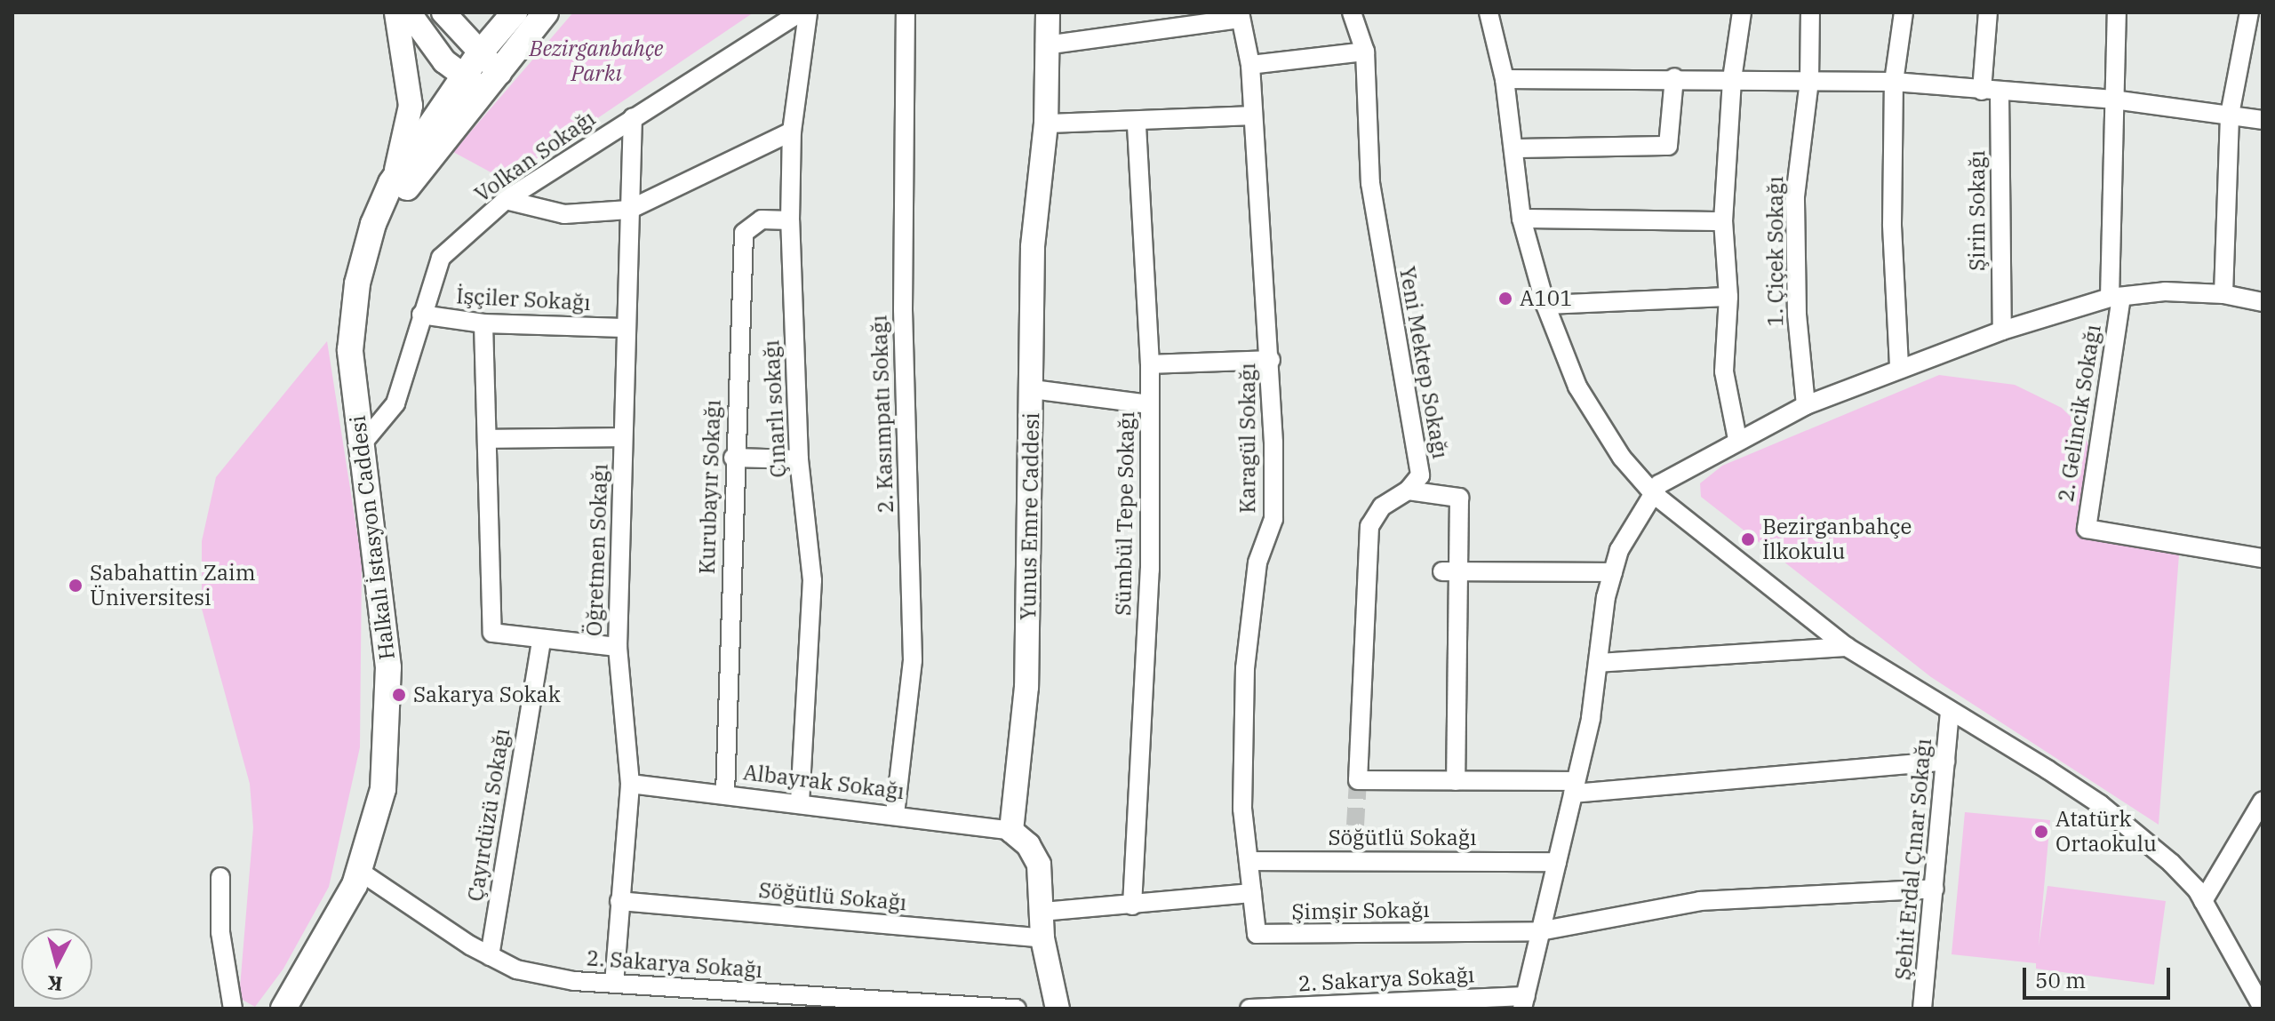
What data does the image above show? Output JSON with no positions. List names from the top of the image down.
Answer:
{
  "streets": {
    "main road": ["Halkalı İstasyon Caddesi"],
    "street": [
      "Volkan Sokağı",
      "Şirin Sokağı",
      "1. Çiçek Sokağı",
      "İşçiler Sokağı",
      "Yeni Mektep Sokağı",
      "Çınarlı sokağı",
      "2. Gelincik Sokağı",
      "2. Kasımpatı Sokağı",
      "Karagül Sokağı",
      "Kurubayır Sokağı",
      "Sümbül Tepe Sokağı",
      "Yunus Emre Caddesi",
      "Öğretmen Sokağı",
      "Albayrak Sokağı",
      "Çayırdüzü Sokağı",
      "Söğütlü Sokağı",
      "Şehit Erdal Çınar Sokağı",
      "Şimşir Sokağı",
      "2. Sakarya Sokağı"
    ]
  },
  "crossings": [
    ["Volkan Sokağı", "İşçiler Sokağı"],
    ["Volkan Sokağı", "Halkalı İstasyon Caddesi"],
    ["Volkan Sokağı", "Öğretmen Sokağı"],
    ["İşçiler Sokağı", "Öğretmen Sokağı"],
    ["Çınarlı sokağı", "Kurubayır Sokağı"],
    ["Çınarlı sokağı", "Albayrak Sokağı"],
    ["2. Kasımpatı Sokağı", "Albayrak Sokağı"],
    ["Karagül Sokağı", "Söğütlü Sokağı"],
    ["Karagül Sokağı", "Şimşir Sokağı"],
    ["Kurubayır Sokağı", "Albayrak Sokağı"],
    ["Yunus Emre Caddesi", "Albayrak Sokağı"],
    ["Halkalı İstasyon Caddesi", "2. Sakarya Sokağı"],
    ["Öğretmen Sokağı", "Albayrak Sokağı"],
    ["Öğretmen Sokağı", "Söğütlü Sokağı"],
    ["Öğretmen Sokağı", "2. Sakarya Sokağı"],
    ["Çayırdüzü Sokağı", "2. Sakarya Sokağı"],
    ["Söğütlü Sokağı", "Şimşir Sokağı"]
  ],
  "parks": ["Bezirganbahçe Parkı"],
  "places": [
    "A101",
    "Bezirganbahçe İlkokulu",
    "Sabahattin Zaim Üniversitesi",
    "Sakarya Sokak",
    "Atatürk Ortaokulu"
  ],
  "scale_bar": "50 m",
  "north": "bottom"
}
